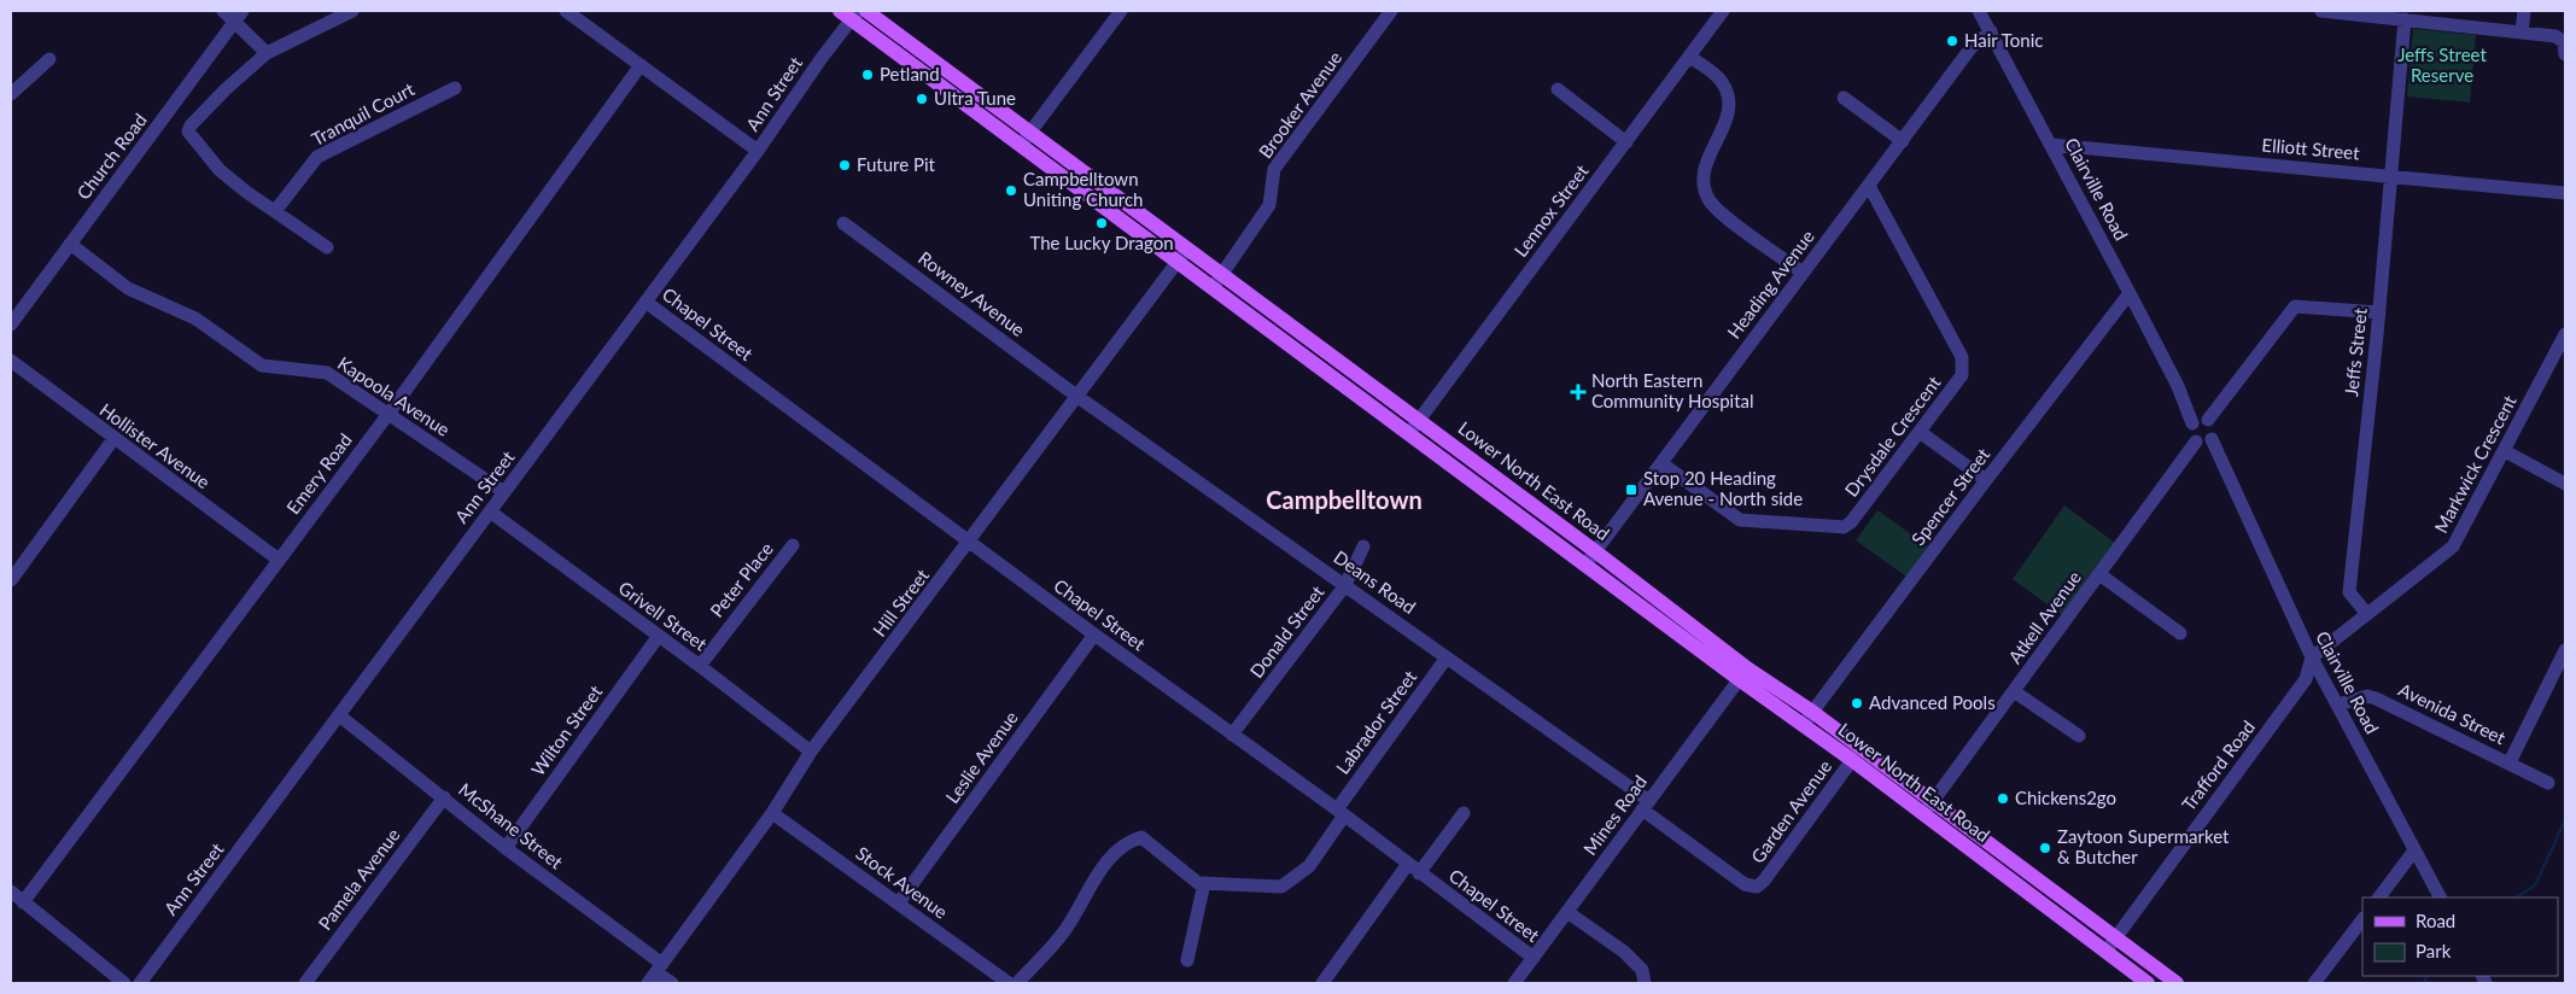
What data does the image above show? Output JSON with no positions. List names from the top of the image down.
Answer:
{
  "streets": {
    "main road": ["Lower North East Road"],
    "street": [
      "Ann Street",
      "Brooker Avenue",
      "Tranquil Court",
      "Elliott Street",
      "Church Road",
      "Clairville Road",
      "Lennox Street",
      "Heading Avenue",
      "Rowney Avenue",
      "Chapel Street",
      "Jeffs Street",
      "Kapoola Avenue",
      "Drysdale Crescent",
      "Hollister Avenue",
      "Markwick Crescent",
      "Emery Road",
      "Spencer Street",
      "Peter Place",
      "Deans Road",
      "Hill Street",
      "Grivell Street",
      "Atkell Avenue",
      "Donald Street",
      "Avenida Street",
      "Labrador Street",
      "Wilton Street",
      "Leslie Avenue",
      "Trafford Road",
      "Garden Avenue",
      "Mines Road",
      "McShane Street",
      "Pamela Avenue",
      "Stock Avenue"
    ]
  },
  "crossings": [
    ["Ann Street", "Chapel Street"],
    ["Ann Street", "Kapoola Avenue"],
    ["Ann Street", "Lower North East Road"],
    ["Ann Street", "Grivell Street"],
    ["Ann Street", "McShane Street"],
    ["Brooker Avenue", "Lower North East Road"],
    ["Elliott Street", "Clairville Road"],
    ["Elliott Street", "Jeffs Street"],
    ["Church Road", "Kapoola Avenue"],
    ["Clairville Road", "Heading Avenue"],
    ["Clairville Road", "Spencer Street"],
    ["Clairville Road", "Atkell Avenue"],
    ["Clairville Road", "Avenida Street"],
    ["Clairville Road", "Trafford Road"],
    ["Lennox Street", "Lower North East Road"],
    ["Heading Avenue", "Drysdale Crescent"],
    ["Heading Avenue", "Lower North East Road"],
    ["Rowney Avenue", "Deans Road"],
    ["Rowney Avenue", "Hill Street"],
    ["Chapel Street", "Hill Street"],
    ["Chapel Street", "Donald Street"],
    ["Chapel Street", "Labrador Street"],
    ["Chapel Street", "Leslie Avenue"],
    ["Chapel Street", "Mines Road"],
    ["Jeffs Street", "Markwick Crescent"],
    ["Kapoola Avenue", "Emery Road"],
    ["Hollister Avenue", "Emery Road"],
    ["Lower North East Road", "Spencer Street"],
    ["Lower North East Road", "Hill Street"],
    ["Lower North East Road", "Atkell Avenue"],
    ["Lower North East Road", "Trafford Road"],
    ["Lower North East Road", "Garden Avenue"],
    ["Lower North East Road", "Mines Road"],
    ["Peter Place", "Grivell Street"],
    ["Deans Road", "Hill Street"],
    ["Deans Road", "Donald Street"],
    ["Deans Road", "Labrador Street"],
    ["Deans Road", "Garden Avenue"],
    ["Deans Road", "Mines Road"],
    ["Hill Street", "Grivell Street"],
    ["Hill Street", "McShane Street"],
    ["Hill Street", "Stock Avenue"],
    ["Grivell Street", "Wilton Street"],
    ["Wilton Street", "McShane Street"],
    ["Leslie Avenue", "Stock Avenue"],
    ["Garden Avenue", "Mines Road"],
    ["McShane Street", "Pamela Avenue"]
  ],
  "districts": ["Campbelltown"],
  "parks": ["Jeffs Street Reserve"],
  "places": {
    "other": [
      "Hair Tonic",
      "Petland",
      "Ultra Tune",
      "Future Pit",
      "Campbelltown Uniting Church",
      "The Lucky Dragon",
      "Advanced Pools",
      "Chickens2go",
      "Zaytoon Supermarket & Butcher"
    ],
    "health": ["North Eastern Community Hospital"],
    "transit": ["Stop 20 Heading Avenue - North side"]
  },
  "legend": ["Road", "Park"]
}
